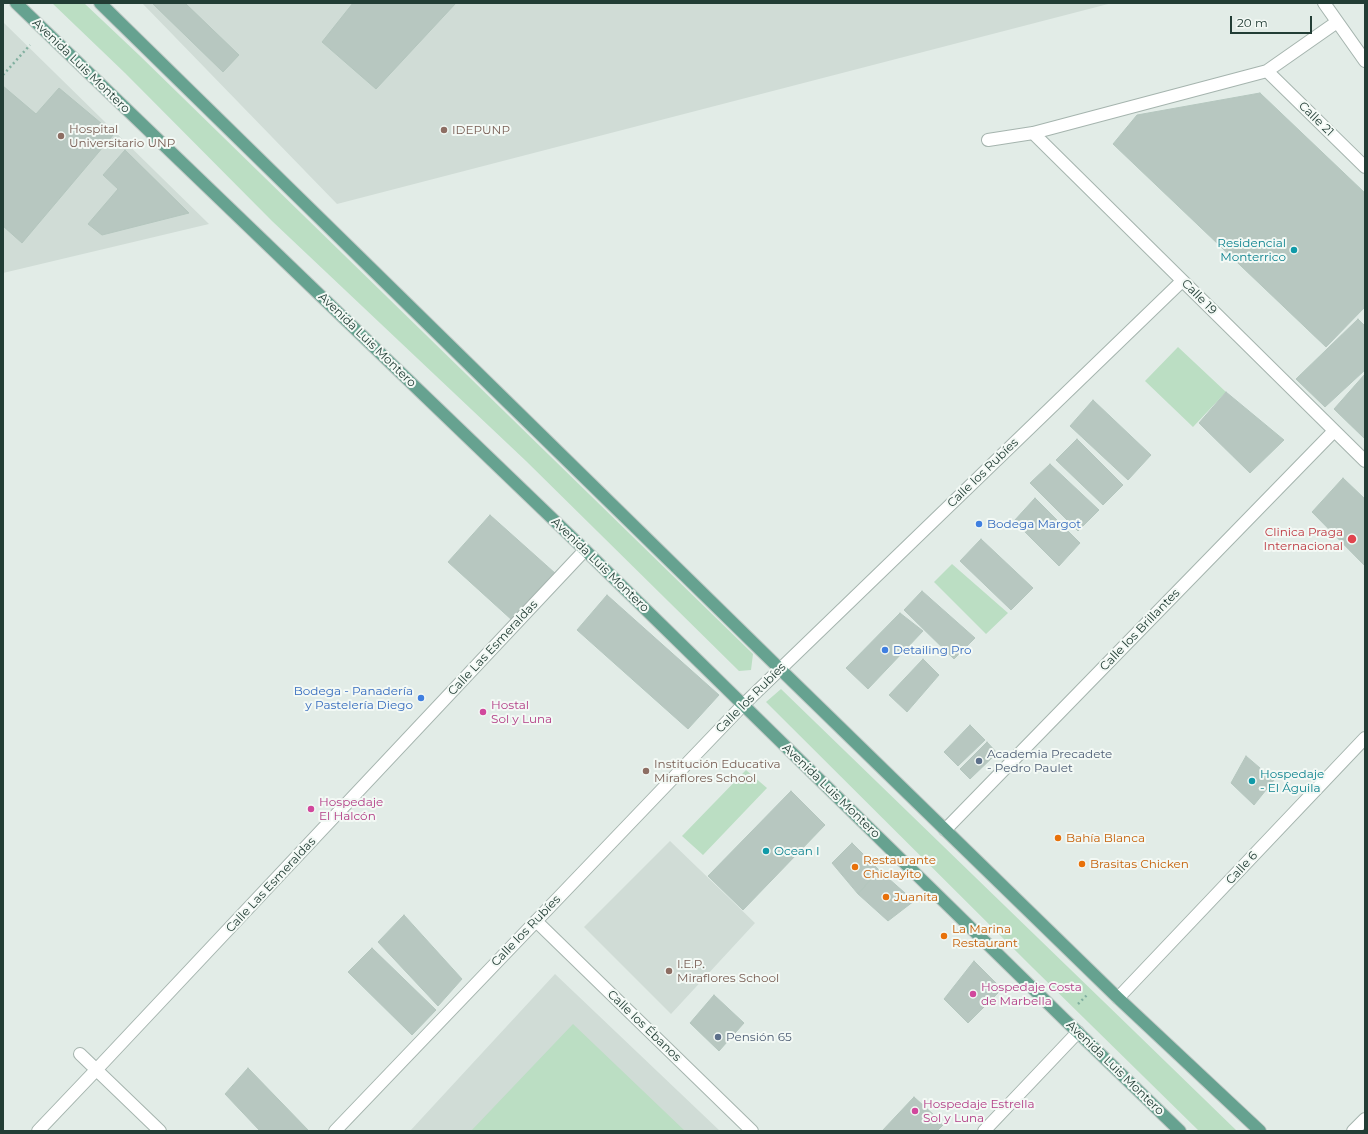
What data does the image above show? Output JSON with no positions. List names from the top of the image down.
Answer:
{
  "streets": {
    "main road": ["Avenida Luis Montero"],
    "street": [
      "Calle 21",
      "Calle 19",
      "Calle los Rubíes",
      "Calle los Brillantes",
      "Calle Las Esmeraldas",
      "Calle 6",
      "Calle los Ébanos"
    ]
  },
  "crossings": [
    ["Avenida Luis Montero", "Calle los Rubíes"],
    ["Avenida Luis Montero", "Calle Las Esmeraldas"],
    ["Calle 19", "Calle los Rubíes"],
    ["Calle 19", "Calle los Brillantes"],
    ["Calle los Rubíes", "Calle los Ébanos"]
  ],
  "places": [
    "IDEPUNP",
    "Hospital Universitario UNP",
    "Residencial Monterrico",
    "Bodega Margot",
    "Clinica Praga Internacional",
    "Detailing Pro",
    "Bodega - Panadería y Pastelería Diego",
    "Hostal Sol y Luna",
    "Academia Precadete - Pedro Paulet",
    "Institución Educativa Miraflores School",
    "Hospedaje - El Águila",
    "Hospedaje El Halcón",
    "Bahía Blanca",
    "Ocean I",
    "Brasitas Chicken",
    "Restaurante Chiclayito",
    "Juanita",
    "La Marina Restaurant",
    "I.E.P. Miraflores School",
    "Hospedaje Costa de Marbella",
    "Pensión 65",
    "Hospedaje Estrella Sol y Luna"
  ],
  "scale_bar": "20 m"
}
